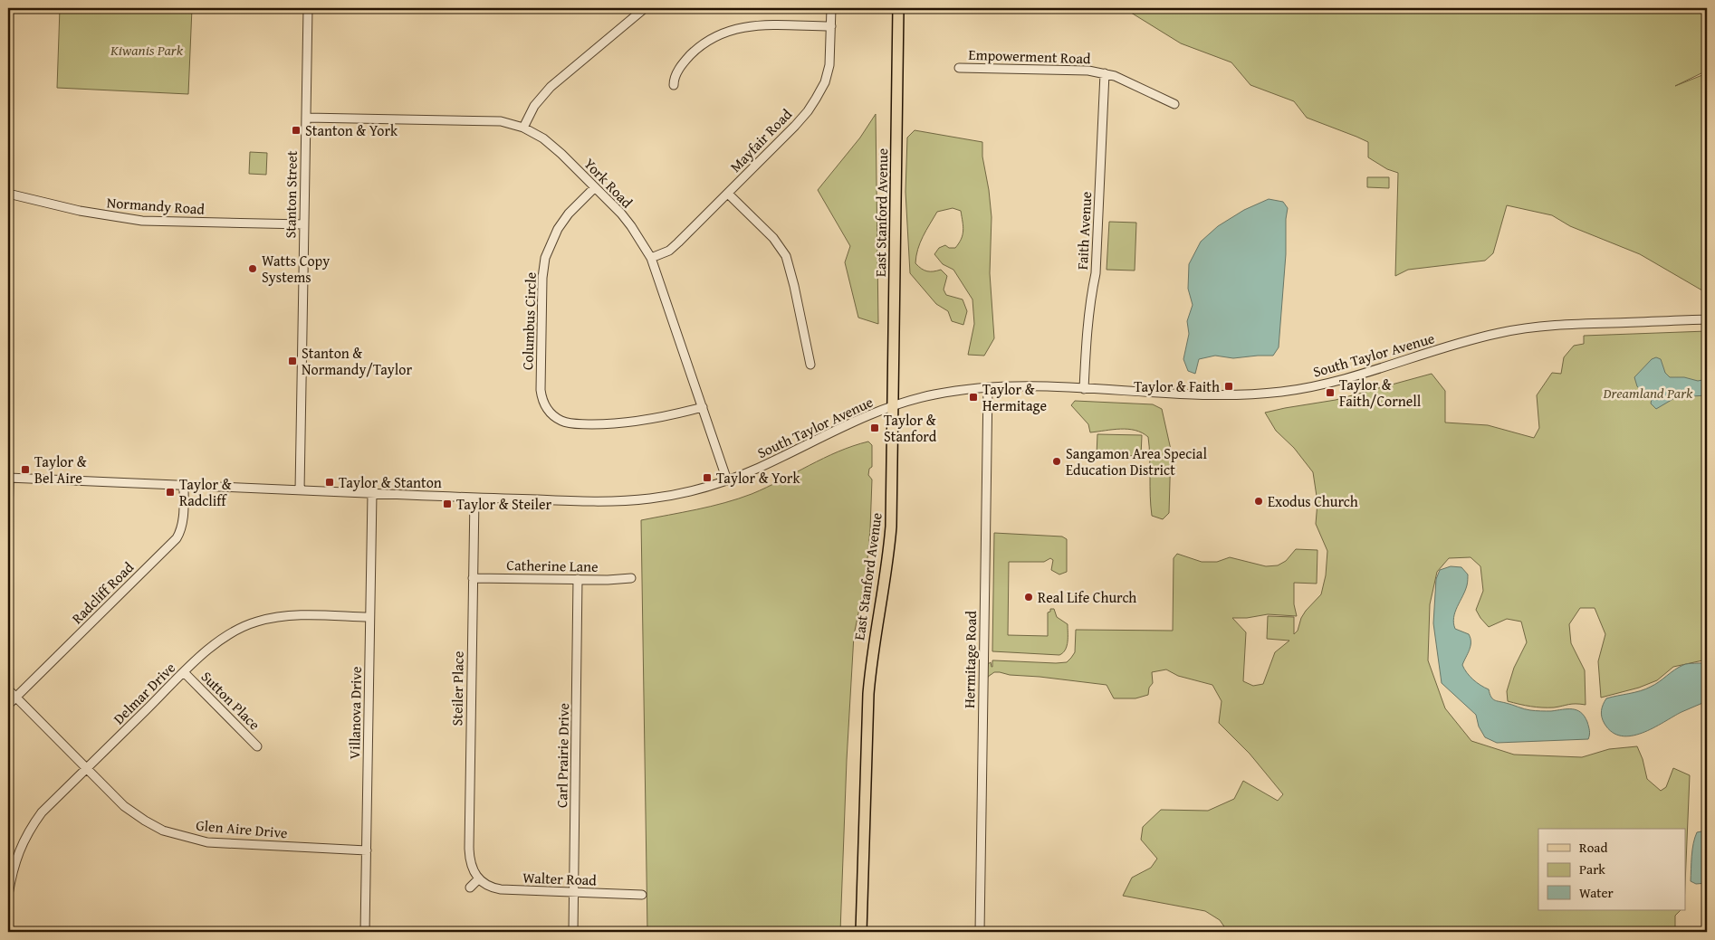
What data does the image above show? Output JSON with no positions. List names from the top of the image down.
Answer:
{
  "streets": {
    "main road": ["East Stanford Avenue"],
    "street": [
      "Empowerment Road",
      "Mayfair Road",
      "York Road",
      "Stanton Street",
      "Normandy Road",
      "Faith Avenue",
      "Columbus Circle",
      "South Taylor Avenue",
      "Catherine Lane",
      "Radcliff Road",
      "Hermitage Road",
      "Steiler Place",
      "Delmar Drive",
      "Sutton Place",
      "Villanova Drive",
      "Carl Prairie Drive",
      "Glen Aire Drive",
      "Walter Road"
    ]
  },
  "crossings": [
    ["Empowerment Road", "Faith Avenue"],
    ["Mayfair Road", "York Road"],
    ["York Road", "Stanton Street"],
    ["York Road", "Columbus Circle"],
    ["York Road", "South Taylor Avenue"],
    ["Stanton Street", "Normandy Road"],
    ["Stanton Street", "South Taylor Avenue"],
    ["East Stanford Avenue", "South Taylor Avenue"],
    ["Faith Avenue", "South Taylor Avenue"],
    ["South Taylor Avenue", "Radcliff Road"],
    ["South Taylor Avenue", "Hermitage Road"],
    ["South Taylor Avenue", "Steiler Place"],
    ["South Taylor Avenue", "Villanova Drive"],
    ["Catherine Lane", "Steiler Place"],
    ["Catherine Lane", "Carl Prairie Drive"],
    ["Radcliff Road", "Glen Aire Drive"],
    ["Steiler Place", "Walter Road"],
    ["Delmar Drive", "Sutton Place"],
    ["Delmar Drive", "Villanova Drive"],
    ["Delmar Drive", "Glen Aire Drive"],
    ["Villanova Drive", "Glen Aire Drive"],
    ["Carl Prairie Drive", "Walter Road"]
  ],
  "parks": ["Kiwanis Park", "Dreamland Park"],
  "places": {
    "transit": [
      "Stanton & York",
      "Stanton & Normandy/Taylor",
      "Taylor & Faith",
      "Taylor & Faith/Cornell",
      "Taylor & Hermitage",
      "Taylor & Stanford",
      "Taylor & Bel Aire",
      "Taylor & York",
      "Taylor & Stanton",
      "Taylor & Radcliff",
      "Taylor & Steiler"
    ],
    "other": [
      "Watts Copy Systems",
      "Sangamon Area Special Education District",
      "Exodus Church",
      "Real Life Church"
    ]
  },
  "legend": ["Road", "Park", "Water"]
}
